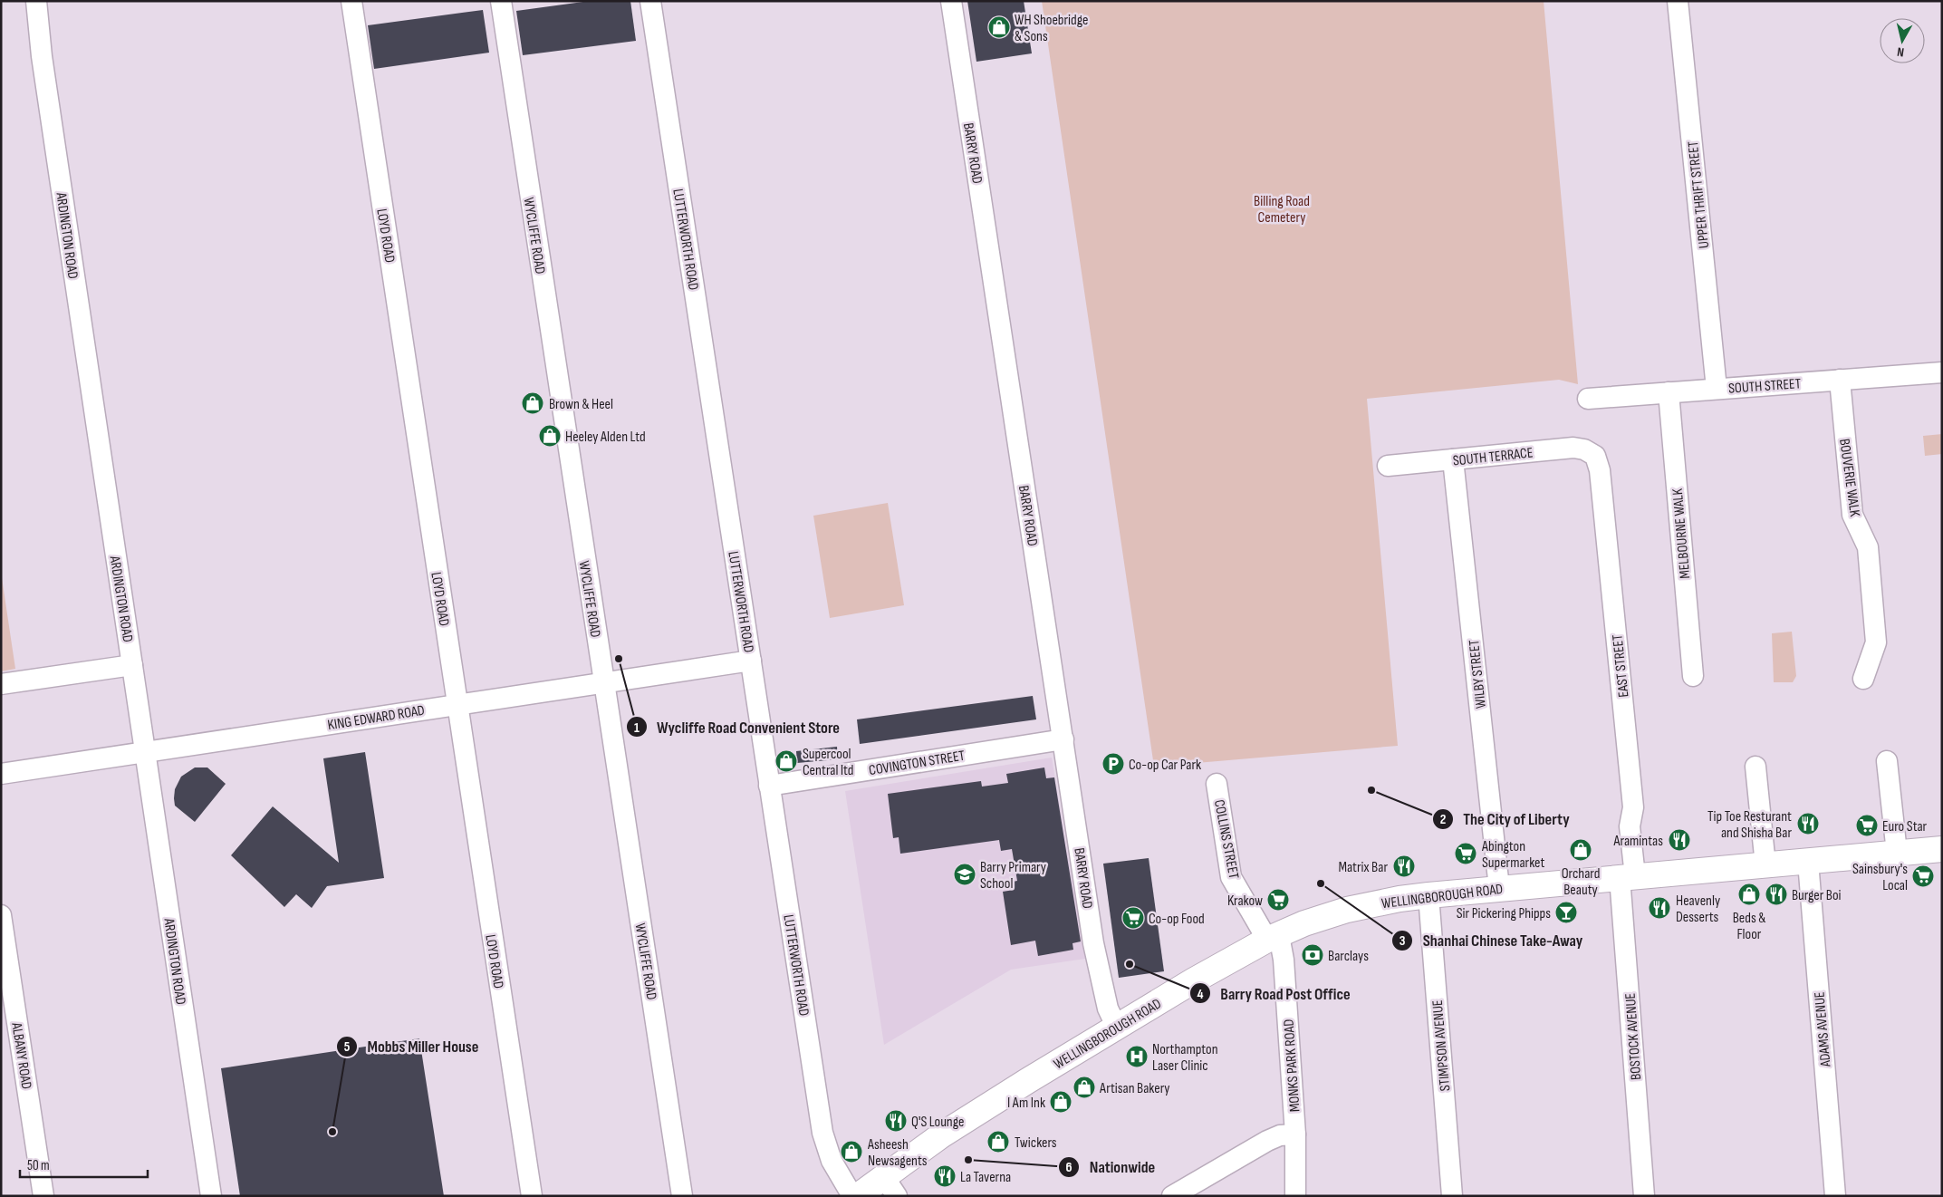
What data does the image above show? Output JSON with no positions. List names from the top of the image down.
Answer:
{
  "streets": {
    "main road": ["WELLINGBOROUGH ROAD"],
    "street": [
      "BARRY ROAD",
      "UPPER THRIFT STREET",
      "ARDINGTON ROAD",
      "LOYD ROAD",
      "WYCLIFFE ROAD",
      "LUTTERWORTH ROAD",
      "SOUTH STREET",
      "SOUTH TERRACE",
      "BOUVERIE WALK",
      "MELBOURNE WALK",
      "EAST STREET",
      "WILBY STREET",
      "KING EDWARD ROAD",
      "COVINGTON STREET",
      "COLLINS STREET",
      "ADAMS AVENUE",
      "BOSTOCK AVENUE",
      "STIMPSON AVENUE",
      "ALBANY ROAD",
      "MONKS PARK ROAD"
    ]
  },
  "crossings": [
    ["BARRY ROAD", "COVINGTON STREET"],
    ["BARRY ROAD", "WELLINGBOROUGH ROAD"],
    ["UPPER THRIFT STREET", "SOUTH STREET"],
    ["ARDINGTON ROAD", "KING EDWARD ROAD"],
    ["LOYD ROAD", "KING EDWARD ROAD"],
    ["WYCLIFFE ROAD", "KING EDWARD ROAD"],
    ["LUTTERWORTH ROAD", "KING EDWARD ROAD"],
    ["LUTTERWORTH ROAD", "COVINGTON STREET"],
    ["SOUTH STREET", "BOUVERIE WALK"],
    ["SOUTH STREET", "MELBOURNE WALK"],
    ["SOUTH TERRACE", "EAST STREET"],
    ["SOUTH TERRACE", "WILBY STREET"],
    ["EAST STREET", "WELLINGBOROUGH ROAD"],
    ["EAST STREET", "BOSTOCK AVENUE"],
    ["WILBY STREET", "WELLINGBOROUGH ROAD"],
    ["COLLINS STREET", "WELLINGBOROUGH ROAD"],
    ["COLLINS STREET", "MONKS PARK ROAD"],
    ["WELLINGBOROUGH ROAD", "ADAMS AVENUE"],
    ["WELLINGBOROUGH ROAD", "BOSTOCK AVENUE"],
    ["WELLINGBOROUGH ROAD", "STIMPSON AVENUE"],
    ["WELLINGBOROUGH ROAD", "MONKS PARK ROAD"]
  ],
  "parks": ["Billing Road Cemetery"],
  "places": {
    "shop": [
      "WH Shoebridge & Sons",
      "Brown & Heel",
      "Heeley Alden Ltd",
      "Supercool Central ltd",
      "Orchard Beauty",
      "Beds & Floor",
      "Artisan Bakery",
      "I Am Ink",
      "Twickers",
      "Asheesh Newsagents"
    ],
    "other": [
      "Wycliffe Road Convenient Store",
      "The City of Liberty",
      "Shanhai Chinese Take-Away",
      "Barry Road Post Office",
      "Mobbs Miller House",
      "Nationwide"
    ],
    "parking": ["Co-op Car Park"],
    "restaurant": [
      "Tip Toe Resturant and Shisha Bar",
      "Aramintas",
      "Matrix Bar",
      "Burger Boi",
      "Heavenly Desserts",
      "Q'S Lounge",
      "La Taverna"
    ],
    "supermarket": [
      "Euro Star",
      "Abington Supermarket",
      "Sainsbury's Local",
      "Krakow",
      "Co-op Food"
    ],
    "school or university": ["Barry Primary School"],
    "bar": ["Sir Pickering Phipps"],
    "bank": ["Barclays"],
    "hospital": ["Northampton Laser Clinic"]
  },
  "scale_bar": "50 m",
  "north": "bottom"
}
